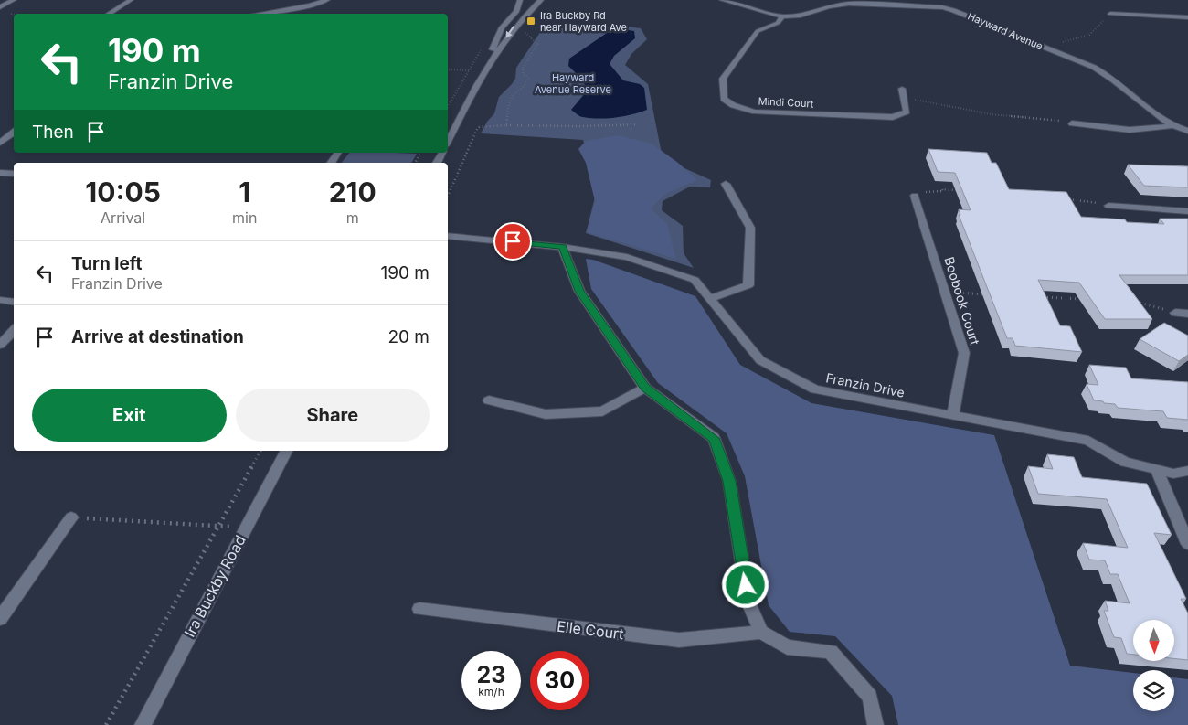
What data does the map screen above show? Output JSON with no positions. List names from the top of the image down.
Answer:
{
  "streets": {
    "street": [
      "Hayward Avenue",
      "Mindi Court",
      "Boobook Court",
      "Franzin Drive",
      "Ira Buckby Road",
      "Elle Court"
    ]
  },
  "crossings": [
    ["Hayward Avenue", "Mindi Court"],
    ["Boobook Court", "Franzin Drive"]
  ],
  "parks": ["Hayward Avenue Reserve"],
  "places": {
    "transit": ["Ira Buckby Rd near Hayward Ave"]
  },
  "north": "bottom",
  "page": {
    "turn": ["190 m", "Franzin Drive"],
    "then": "Then",
    "eta": [
      "10:05",
      "Arrival",
      "1",
      "min",
      "210",
      "m"
    ],
    "list": [
      {
        "name": "Turn left",
        "note": "Franzin Drive",
        "value": "190 m"
      },
      {
        "name": "Arrive at destination",
        "value": "20 m"
      }
    ],
    "buttons": ["Exit", "Share"],
    "speed": "23 km/h",
    "limit": "30"
  }
}
